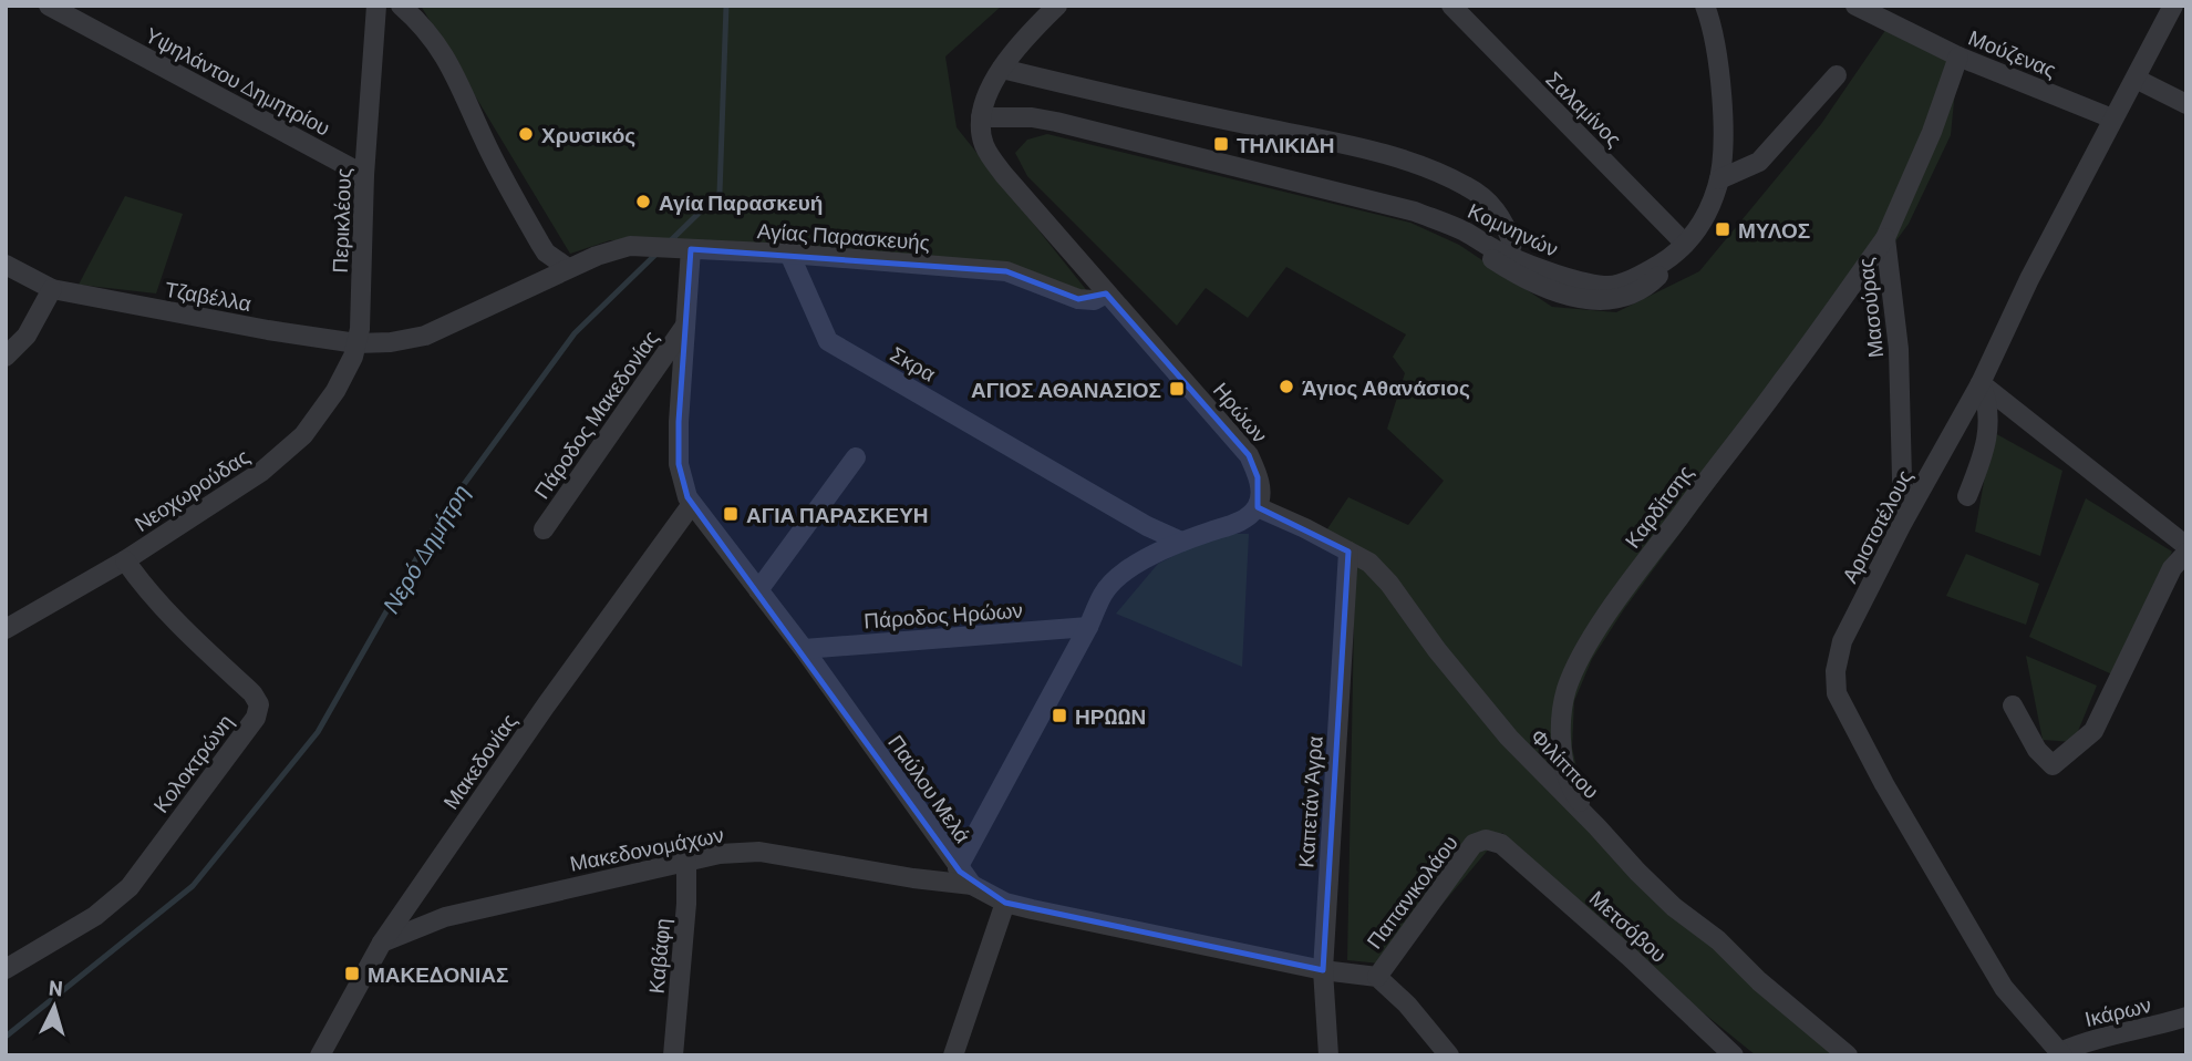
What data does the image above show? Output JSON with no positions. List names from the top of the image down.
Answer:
{
  "streets": {
    "street": [
      "Μούζενας",
      "Υψηλάντου Δημητρίου",
      "Σαλαμίνος",
      "Περικλέους",
      "Κομνηνών",
      "Αγίας Παρασκευής",
      "Τζαβέλλα",
      "Μασούρας",
      "Σκρα",
      "Ηρώων",
      "Πάροδος Μακεδονίας",
      "Νεοχωρούδας",
      "Καρδίτσης",
      "Αριστοτέλους",
      "Πάροδος Ηρώων",
      "Μακεδονίας",
      "Κολοκτρώνη",
      "Φιλίππου",
      "Παύλου Μελά",
      "Καπετάν Άγρα",
      "Μακεδονομάχων",
      "Παπανικολάου",
      "Μετσόβου",
      "Καβάφη",
      "Ικάρων"
    ]
  },
  "crossings": [
    ["Μούζενας", "Μασούρας"],
    ["Μούζενας", "Αριστοτέλους"],
    ["Υψηλάντου Δημητρίου", "Περικλέους"],
    ["Σαλαμίνος", "Κομνηνών"],
    ["Περικλέους", "Αγίας Παρασκευής"],
    ["Περικλέους", "Τζαβέλλα"],
    ["Περικλέους", "Νεοχωρούδας"],
    ["Κομνηνών", "Ηρώων"],
    ["Αγίας Παρασκευής", "Τζαβέλλα"],
    ["Αγίας Παρασκευής", "Σκρα"],
    ["Αγίας Παρασκευής", "Ηρώων"],
    ["Αγίας Παρασκευής", "Νεοχωρούδας"],
    ["Αγίας Παρασκευής", "Παύλου Μελά"],
    ["Τζαβέλλα", "Νεοχωρούδας"],
    ["Μασούρας", "Καρδίτσης"],
    ["Μασούρας", "Αριστοτέλους"],
    ["Ηρώων", "Φιλίππου"],
    ["Πάροδος Μακεδονίας", "Παύλου Μελά"],
    ["Νεοχωρούδας", "Κολοκτρώνη"],
    ["Καρδίτσης", "Φιλίππου"],
    ["Αριστοτέλους", "Ικάρων"],
    ["Πάροδος Ηρώων", "Παύλου Μελά"],
    ["Μακεδονίας", "Παύλου Μελά"],
    ["Μακεδονίας", "Μακεδονομάχων"],
    ["Φιλίππου", "Καπετάν Άγρα"],
    ["Παύλου Μελά", "Καπετάν Άγρα"],
    ["Παύλου Μελά", "Μακεδονομάχων"],
    ["Παύλου Μελά", "Παπανικολάου"],
    ["Μακεδονομάχων", "Καβάφη"],
    ["Παπανικολάου", "Μετσόβου"]
  ],
  "water": ["Νερό Δημήτρη"],
  "places": {
    "other": ["Χρυσικός", "Αγία Παρασκευή", "Άγιος Αθανάσιος"],
    "transit": [
      "ΤΗΛΙΚΙΔΗ",
      "ΜΥΛΟΣ",
      "ΑΓΙΟΣ ΑΘΑΝΑΣΙΟΣ",
      "ΑΓΙΑ ΠΑΡΑΣΚΕΥΗ",
      "ΗΡΩΩΝ",
      "ΜΑΚΕΔΟΝΙΑΣ"
    ]
  },
  "north": "top"
}
